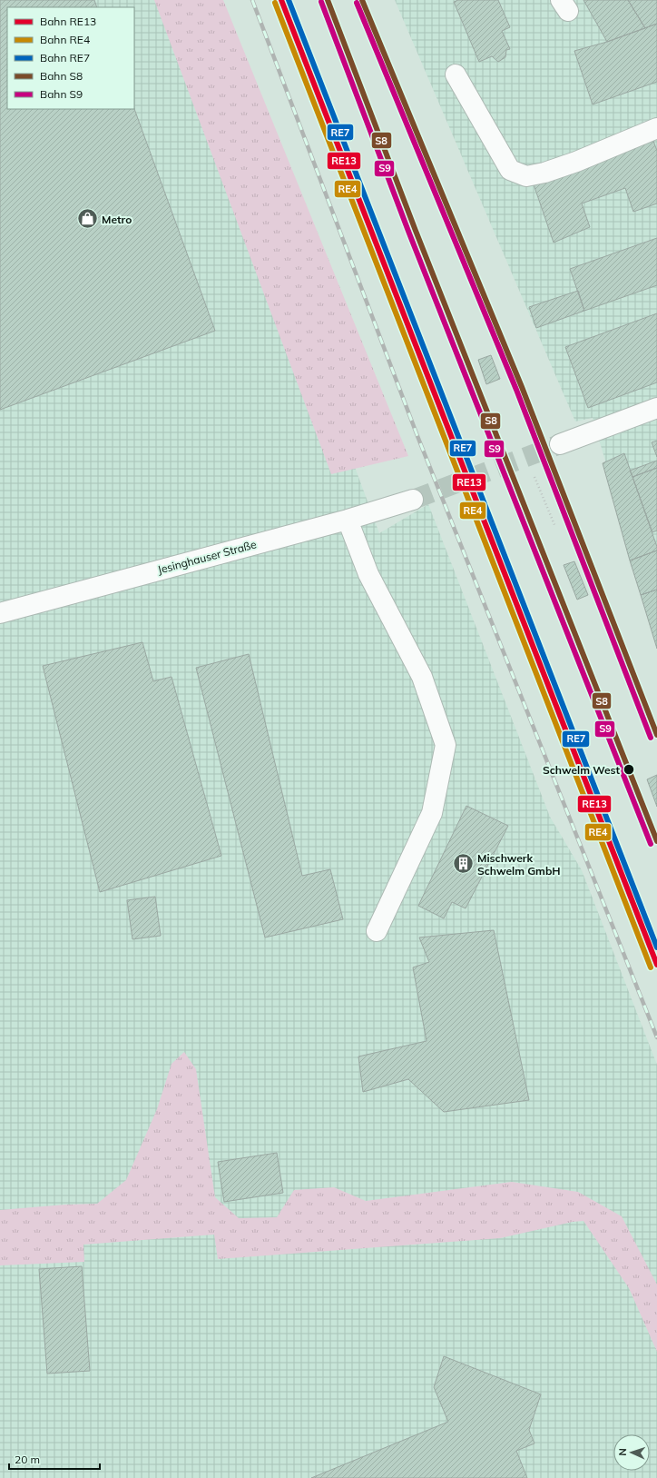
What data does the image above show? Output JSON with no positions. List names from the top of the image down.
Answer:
{
  "streets": {
    "street": ["Jesinghauser Straße"]
  },
  "places": {
    "shop": ["Metro"],
    "other": ["Schwelm West"],
    "building": ["Mischwerk Schwelm GmbH"]
  },
  "lines": [
    "rail line RE13",
    "rail line RE7",
    "rail line S8",
    "rail line S9",
    "rail line RE4"
  ],
  "legend": [
    "Bahn RE13",
    "Bahn RE4",
    "Bahn RE7",
    "Bahn S8",
    "Bahn S9"
  ],
  "scale_bar": "20 m",
  "north": "left"
}
